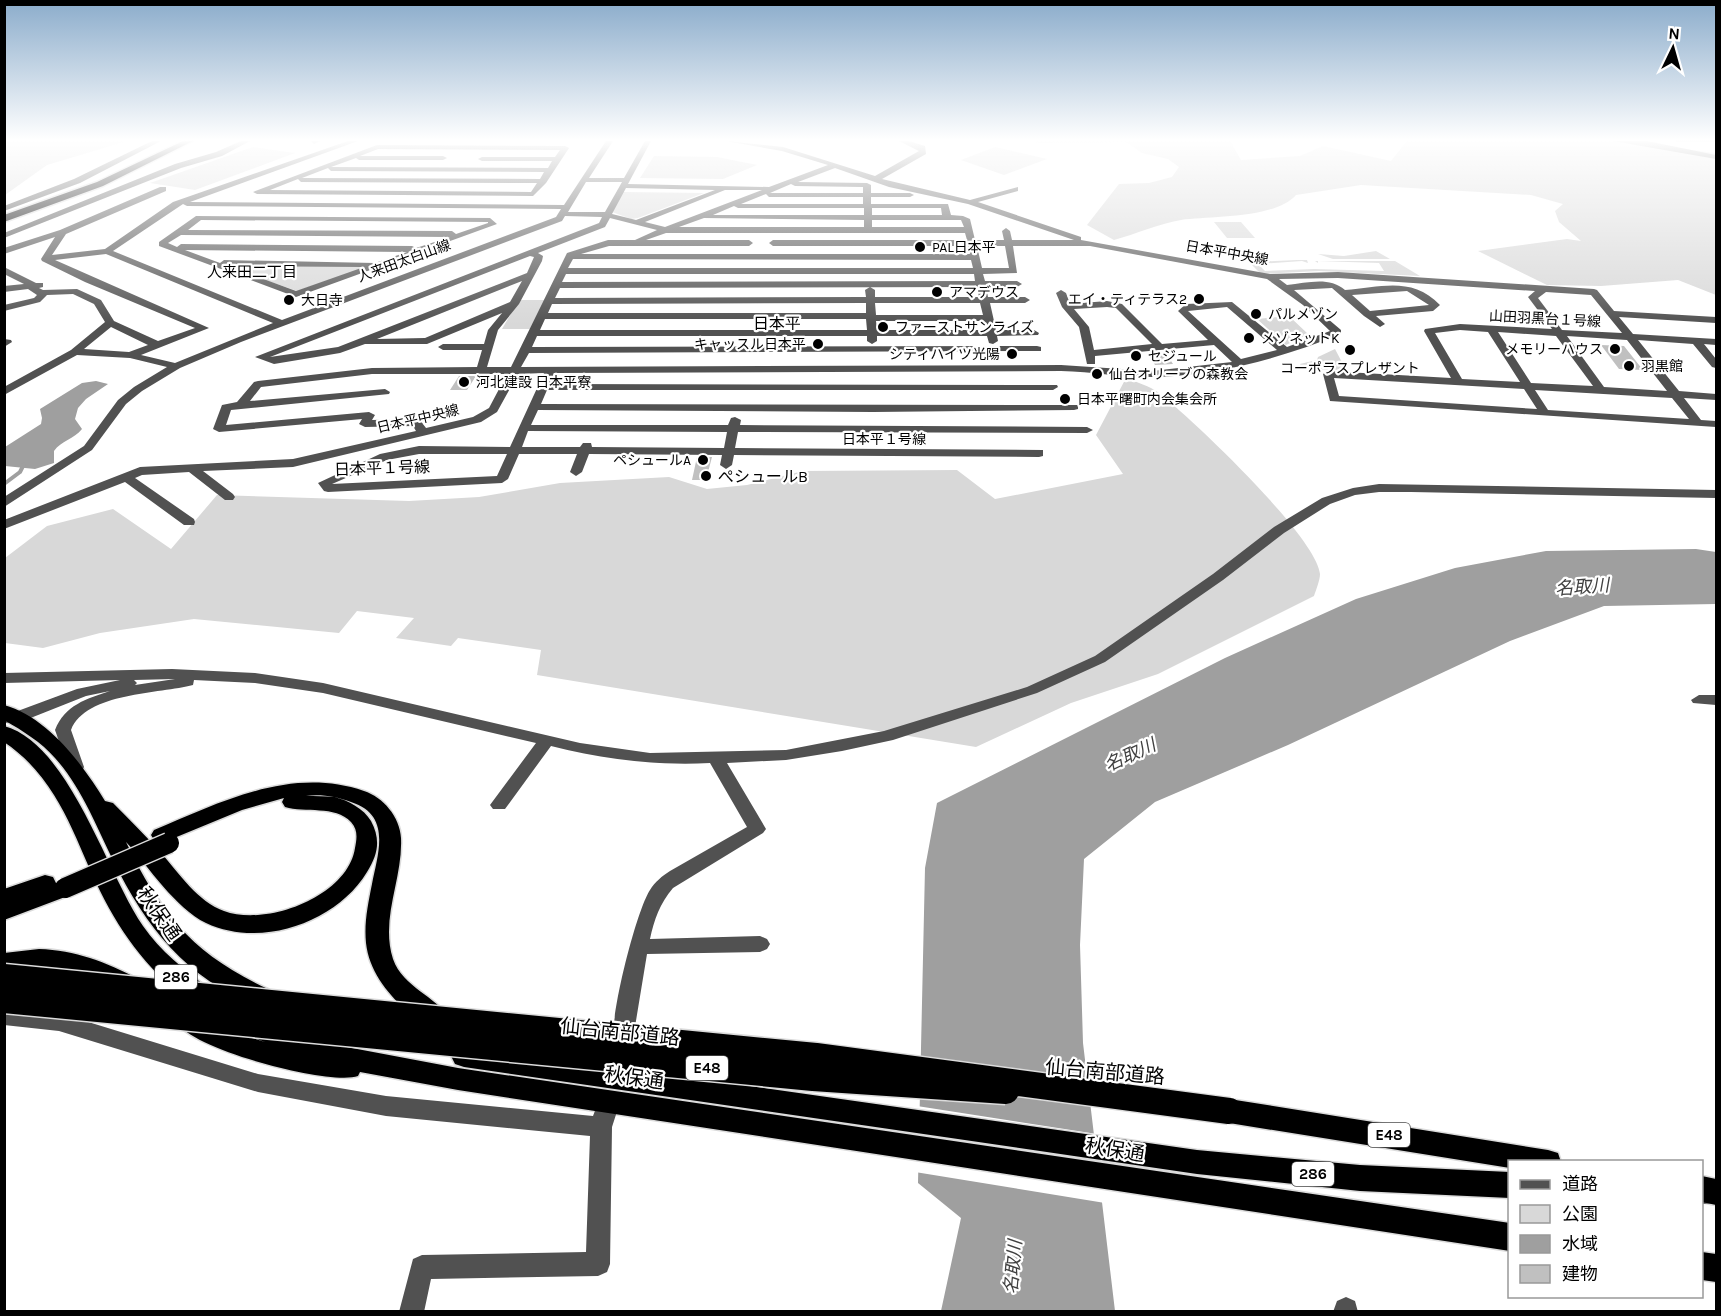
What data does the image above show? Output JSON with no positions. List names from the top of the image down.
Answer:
{
  "streets": {
    "highway": [
      "秋保通",
      "286",
      "仙台南部道路",
      "E48"
    ],
    "street": [
      "日本平中央線",
      "人来田太白山線",
      "山田羽黒台１号線",
      "日本平１号線"
    ]
  },
  "crossings": [
    ["日本平中央線", "山田羽黒台１号線"]
  ],
  "districts": ["人来田二丁目", "日本平"],
  "water": ["名取川"],
  "places": [
    "PAL日本平",
    "アマデウス",
    "エイ・ティテラス2",
    "大日寺",
    "パルメゾン",
    "ファーストサンライズ",
    "メゾネットK",
    "キャッスル日本平",
    "メモリーハウス",
    "コーポラスプレザント",
    "シティハイツ光陽",
    "セジュール",
    "羽黒館",
    "仙台オリーブの森教会",
    "河北建設 日本平寮",
    "日本平曙町内会集会所",
    "ペシュールA",
    "ぺシュールB"
  ],
  "legend": [
    "道路",
    "公園",
    "水域",
    "建物"
  ],
  "north": "top"
}
